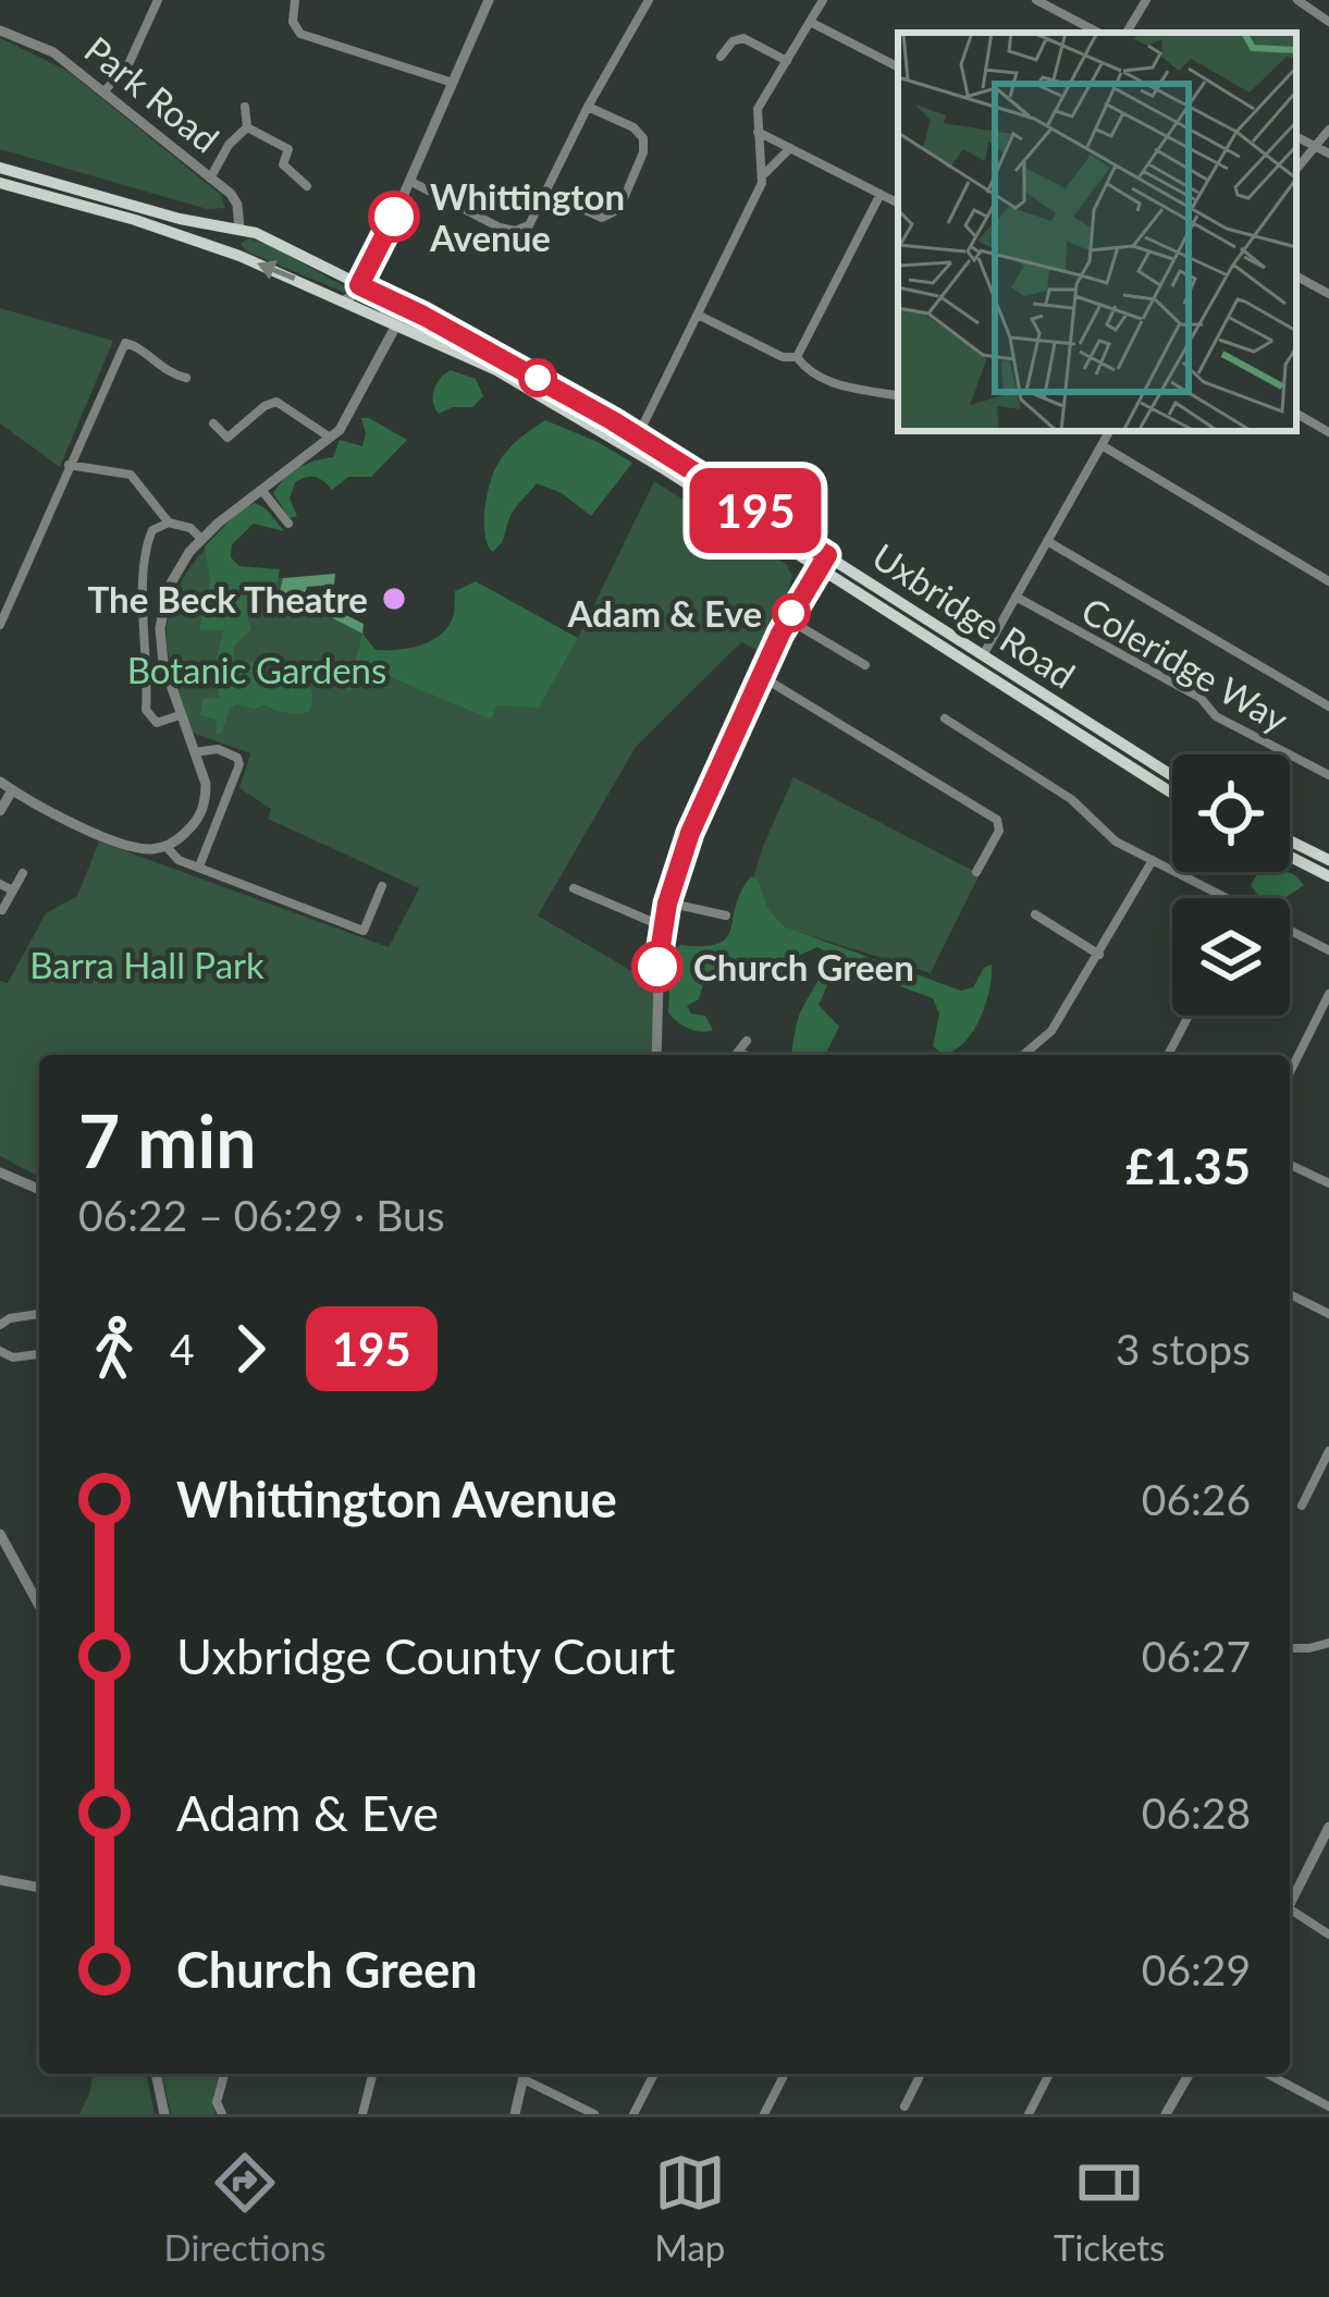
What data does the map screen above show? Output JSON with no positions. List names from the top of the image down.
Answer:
{
  "streets": {
    "main road": ["Uxbridge Road"],
    "street": ["Park Road", "Coleridge Way"]
  },
  "crossings": [
    ["Park Road", "Uxbridge Road"]
  ],
  "parks": ["Botanic Gardens", "Barra Hall Park"],
  "places": [
    "Whittington Avenue",
    "The Beck Theatre",
    "Adam & Eve",
    "Church Green"
  ],
  "lines": ["bus line 195"],
  "page": {
    "on_map": "195",
    "heading": ["7 min", "06:22 – 06:29 · Bus", "£1.35"],
    "legs": ["4", "195", "3 stops"],
    "list": [
      {
        "name": "Whittington Avenue",
        "value": "06:26"
      },
      {
        "name": "Uxbridge County Court",
        "value": "06:27"
      },
      {
        "name": "Adam & Eve",
        "value": "06:28"
      },
      {
        "name": "Church Green",
        "value": "06:29"
      }
    ],
    "tabs": ["Directions", "Map", "Tickets"]
  }
}
